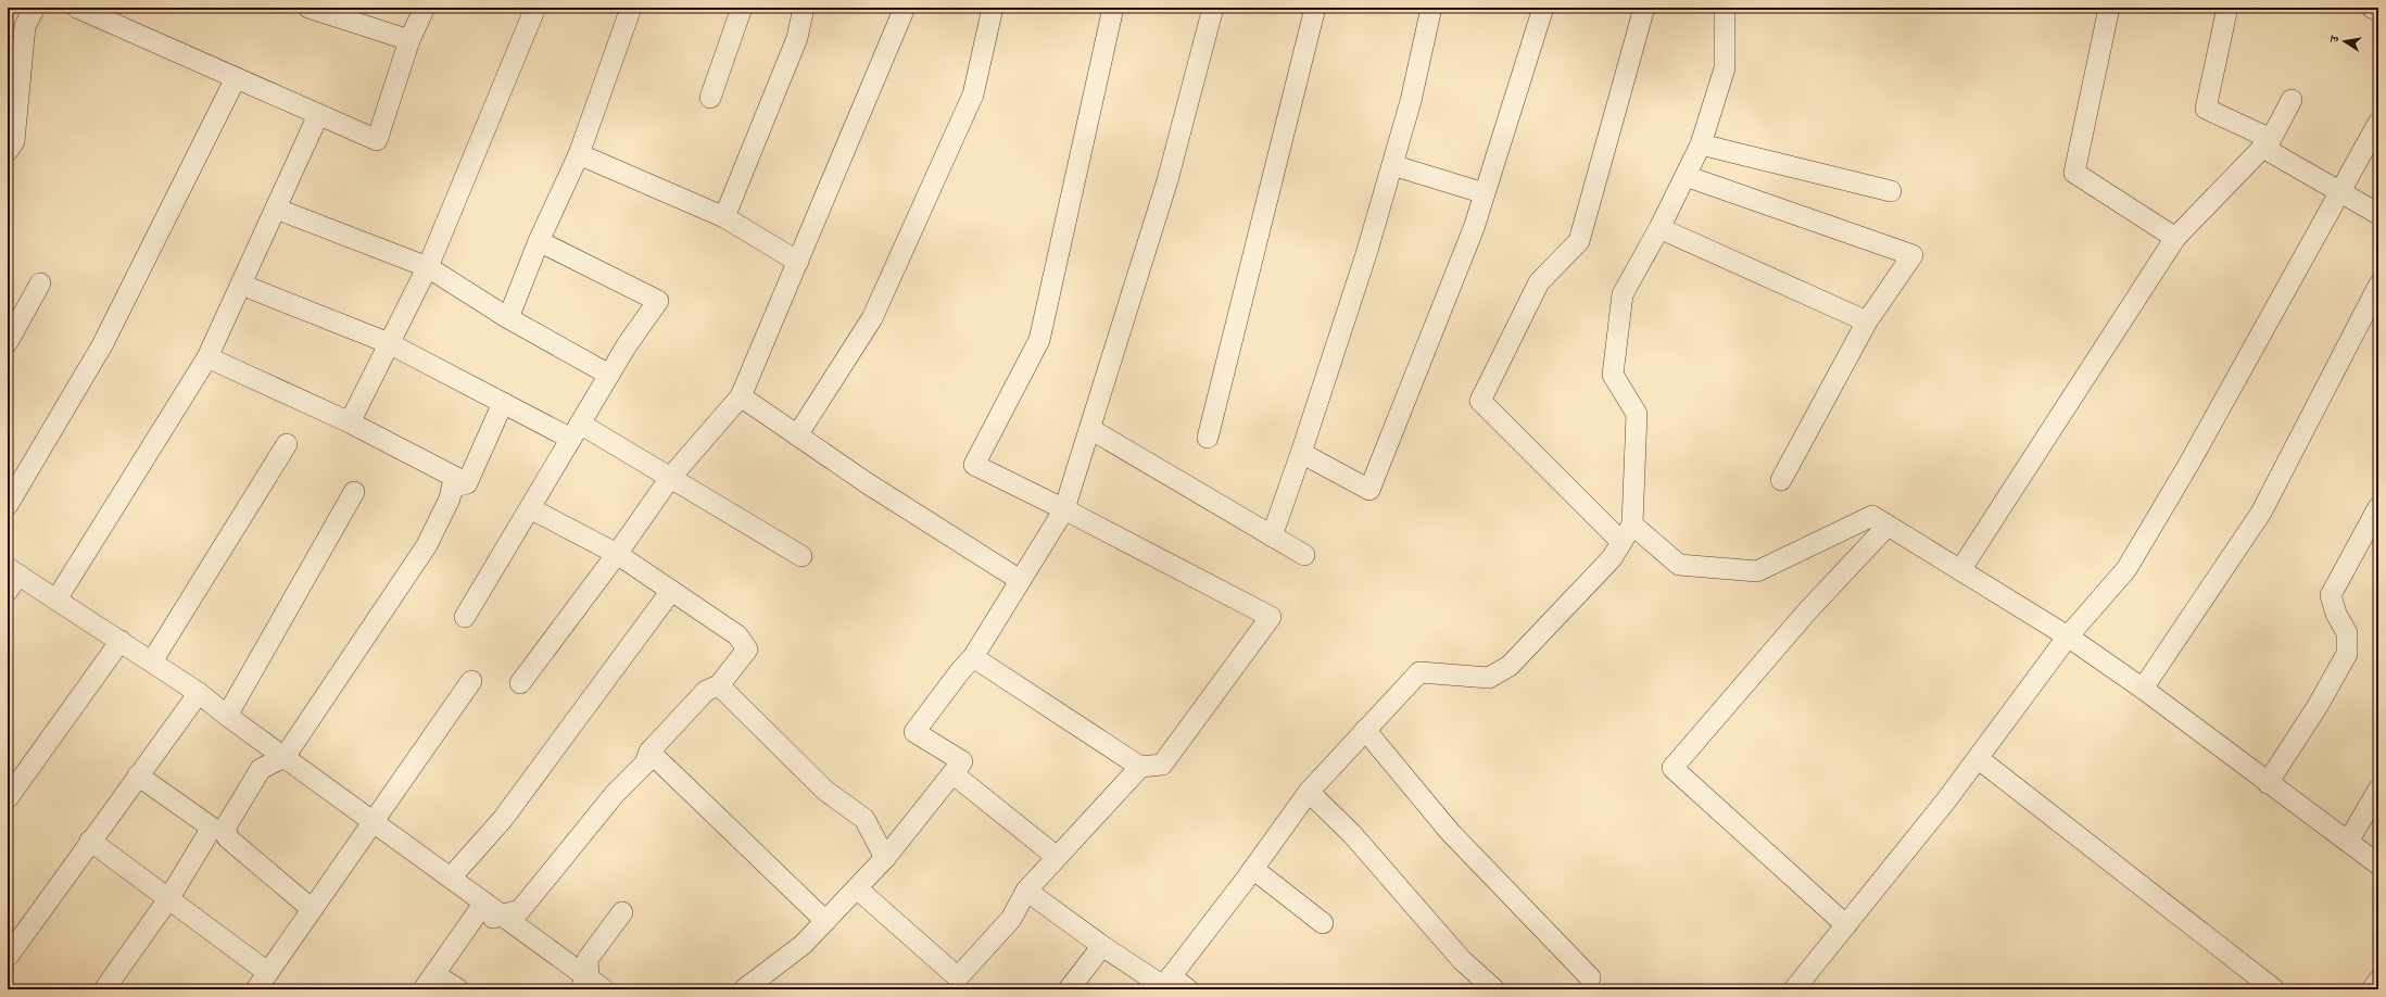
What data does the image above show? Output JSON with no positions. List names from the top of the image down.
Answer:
{
  "north": "left"
}
